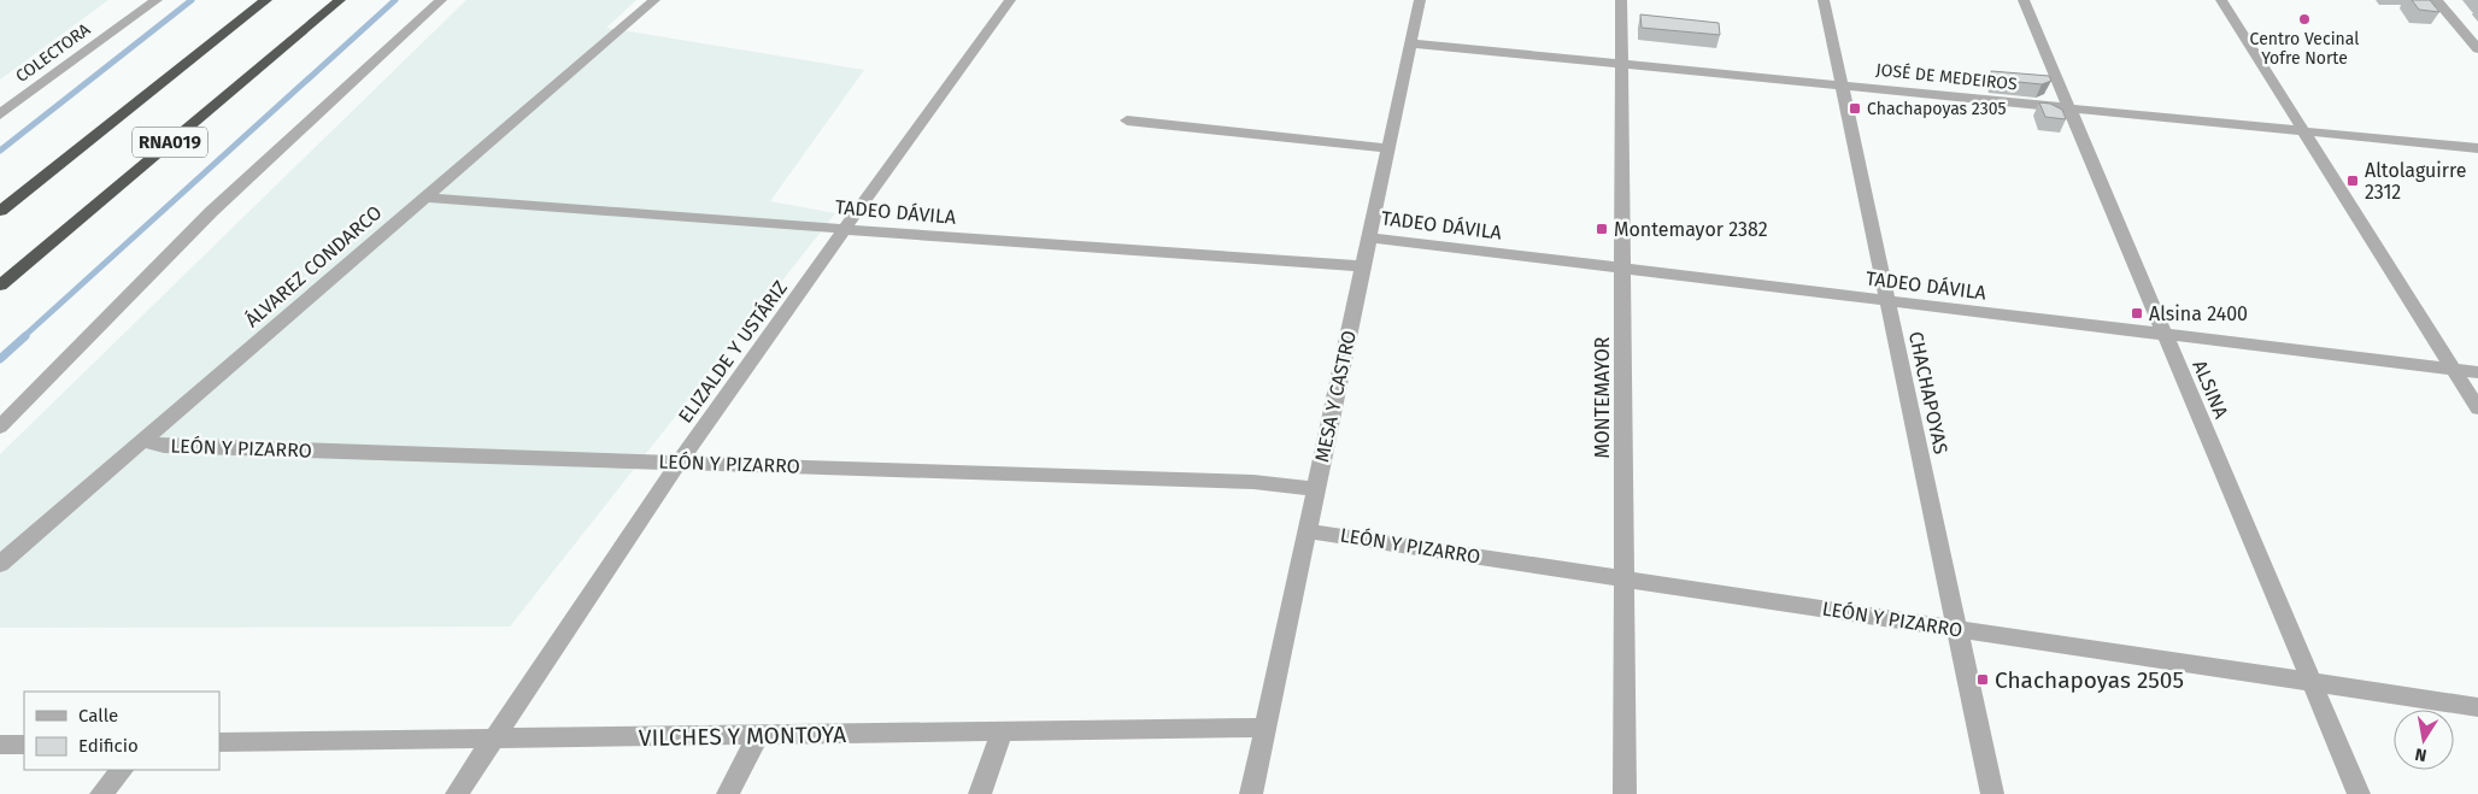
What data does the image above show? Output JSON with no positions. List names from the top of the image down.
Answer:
{
  "streets": {
    "highway": ["RNA019"],
    "street": [
      "COLECTORA",
      "JOSÉ DE MEDEIROS",
      "TADEO DÁVILA",
      "ÁLVAREZ CONDARCO",
      "ELIZALDE Y USTÁRIZ",
      "ALSINA",
      "CHACHAPOYAS",
      "MESA Y CASTRO",
      "MONTEMAYOR",
      "LEÓN Y PIZARRO",
      "VILCHES Y MONTOYA"
    ]
  },
  "crossings": [
    ["JOSÉ DE MEDEIROS", "ALSINA"],
    ["JOSÉ DE MEDEIROS", "CHACHAPOYAS"],
    ["JOSÉ DE MEDEIROS", "MESA Y CASTRO"],
    ["JOSÉ DE MEDEIROS", "MONTEMAYOR"],
    ["TADEO DÁVILA", "ÁLVAREZ CONDARCO"],
    ["TADEO DÁVILA", "ELIZALDE Y USTÁRIZ"],
    ["TADEO DÁVILA", "ALSINA"],
    ["TADEO DÁVILA", "CHACHAPOYAS"],
    ["TADEO DÁVILA", "MESA Y CASTRO"],
    ["TADEO DÁVILA", "MONTEMAYOR"],
    ["ÁLVAREZ CONDARCO", "LEÓN Y PIZARRO"],
    ["ELIZALDE Y USTÁRIZ", "LEÓN Y PIZARRO"],
    ["ELIZALDE Y USTÁRIZ", "VILCHES Y MONTOYA"],
    ["ALSINA", "LEÓN Y PIZARRO"],
    ["CHACHAPOYAS", "LEÓN Y PIZARRO"],
    ["MESA Y CASTRO", "LEÓN Y PIZARRO"],
    ["MESA Y CASTRO", "VILCHES Y MONTOYA"],
    ["MONTEMAYOR", "LEÓN Y PIZARRO"]
  ],
  "places": {
    "other": ["Centro Vecinal Yofre Norte"],
    "transit": [
      "Chachapoyas 2305",
      "Altolaguirre 2312",
      "Montemayor 2382",
      "Alsina 2400",
      "Chachapoyas 2505"
    ]
  },
  "legend": ["Calle", "Edificio"],
  "north": "bottom"
}
